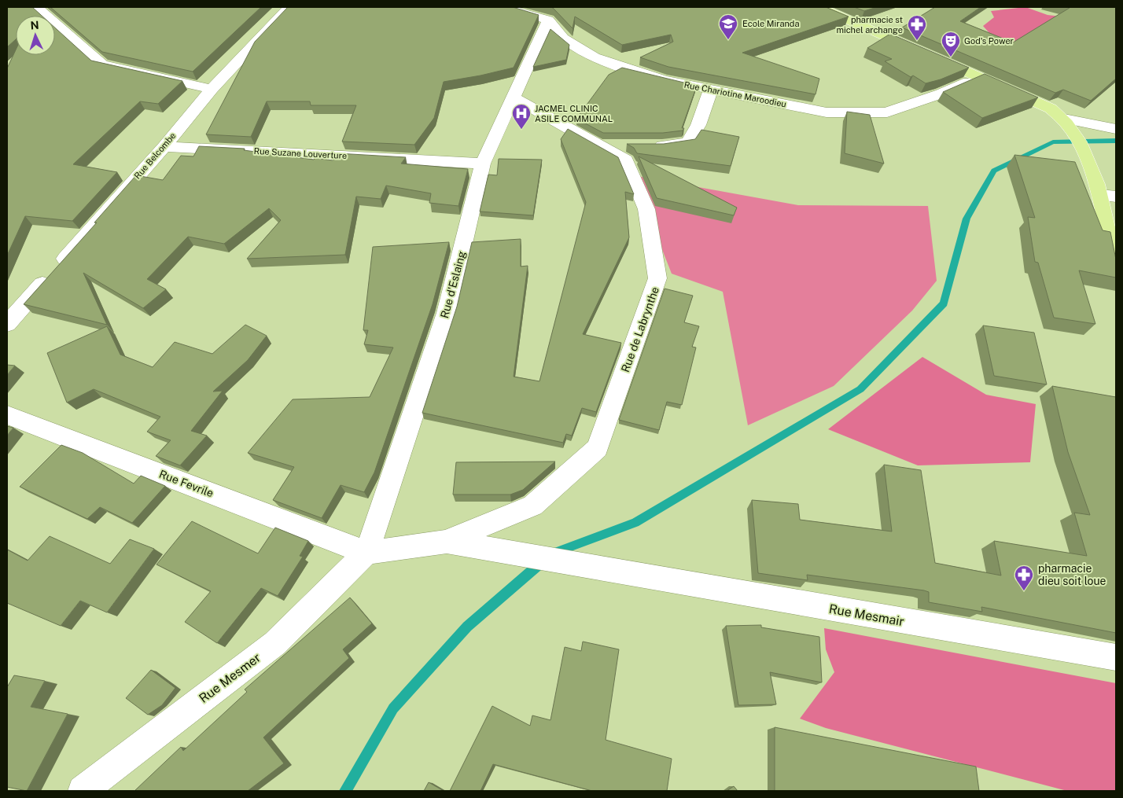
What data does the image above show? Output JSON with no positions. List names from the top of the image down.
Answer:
{
  "streets": {
    "street": [
      "Rue Chariotine Maroodieu",
      "Rue Suzane Louverture",
      "Rue Belcombe",
      "Rue d'Eslaing",
      "Rue de Labrynthe",
      "Rue Fevrile",
      "Rue Mesmair",
      "Rue Mesmer"
    ]
  },
  "crossings": [
    ["Rue Chariotine Maroodieu", "Rue d'Eslaing"],
    ["Rue Suzane Louverture", "Rue Belcombe"],
    ["Rue Suzane Louverture", "Rue d'Eslaing"],
    ["Rue d'Eslaing", "Rue de Labrynthe"],
    ["Rue d'Eslaing", "Rue Fevrile"],
    ["Rue d'Eslaing", "Rue Mesmer"],
    ["Rue de Labrynthe", "Rue Mesmair"],
    ["Rue Fevrile", "Rue Mesmer"]
  ],
  "places": {
    "school or university": ["Ecole Miranda"],
    "pharmacy": ["pharmacie st michel archange", "pharmacie dieu soit loue"],
    "theatre": ["God's Power"],
    "hospital": ["JACMEL CLINIC ASILE COMMUNAL"]
  },
  "north": "top"
}
